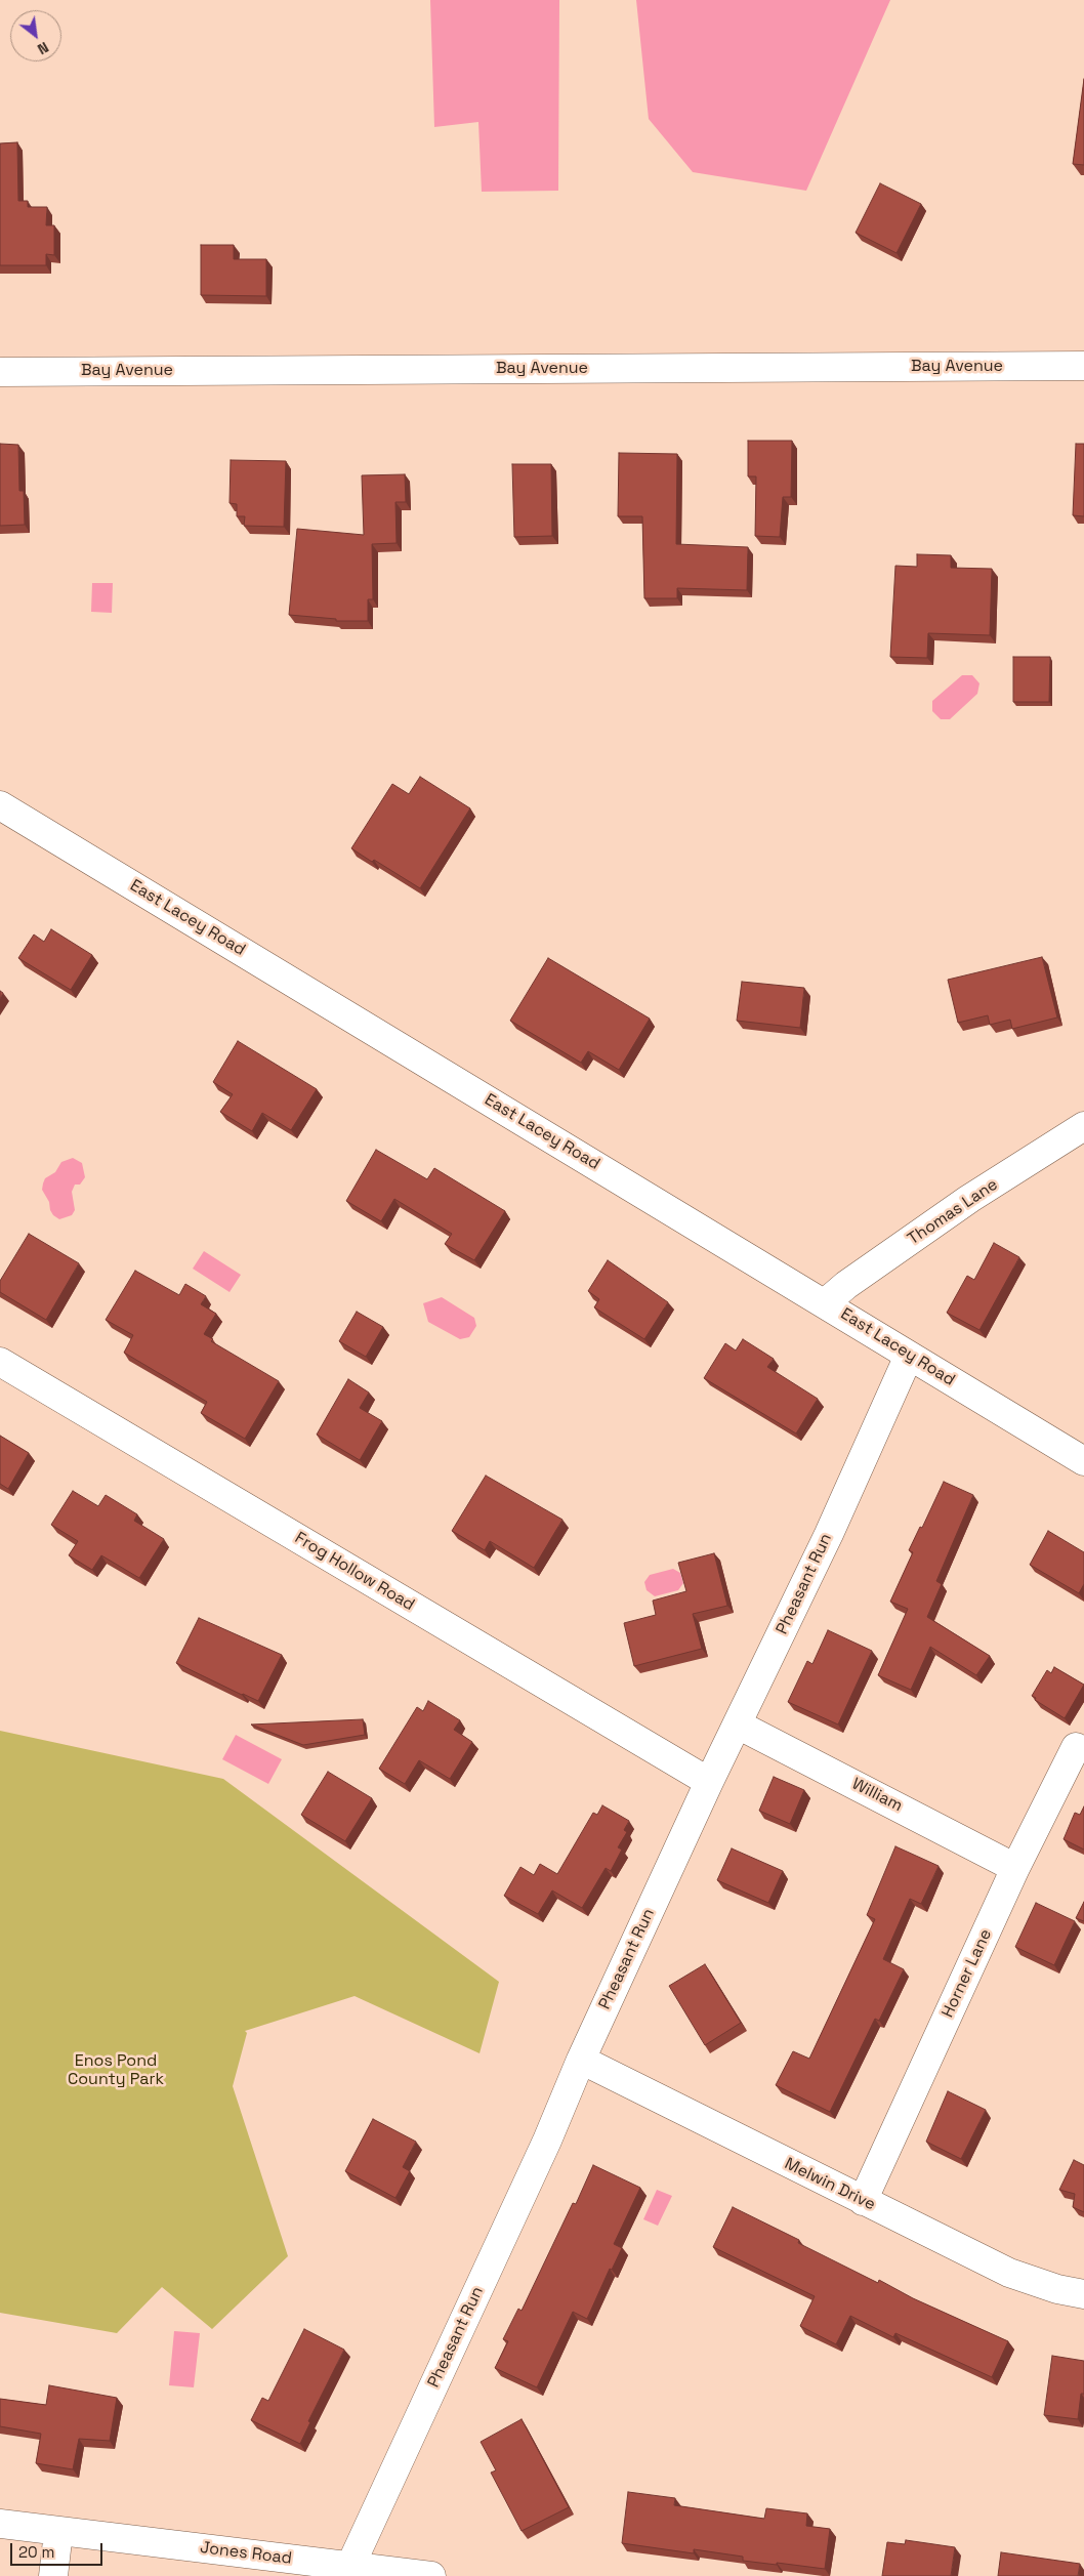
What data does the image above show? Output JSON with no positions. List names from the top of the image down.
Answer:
{
  "streets": {
    "street": [
      "Bay Avenue",
      "East Lacey Road",
      "Thomas Lane",
      "Frog Hollow Road",
      "Pheasant Run",
      "William",
      "Horner Lane",
      "Melwin Drive",
      "Jones Road"
    ]
  },
  "crossings": [
    ["East Lacey Road", "Thomas Lane"],
    ["East Lacey Road", "Pheasant Run"],
    ["Frog Hollow Road", "Pheasant Run"],
    ["Pheasant Run", "William"],
    ["Pheasant Run", "Melwin Drive"],
    ["Pheasant Run", "Jones Road"],
    ["William", "Horner Lane"],
    ["Horner Lane", "Melwin Drive"]
  ],
  "parks": ["Enos Pond County Park"],
  "scale_bar": "20 m",
  "north": "bottom right"
}
